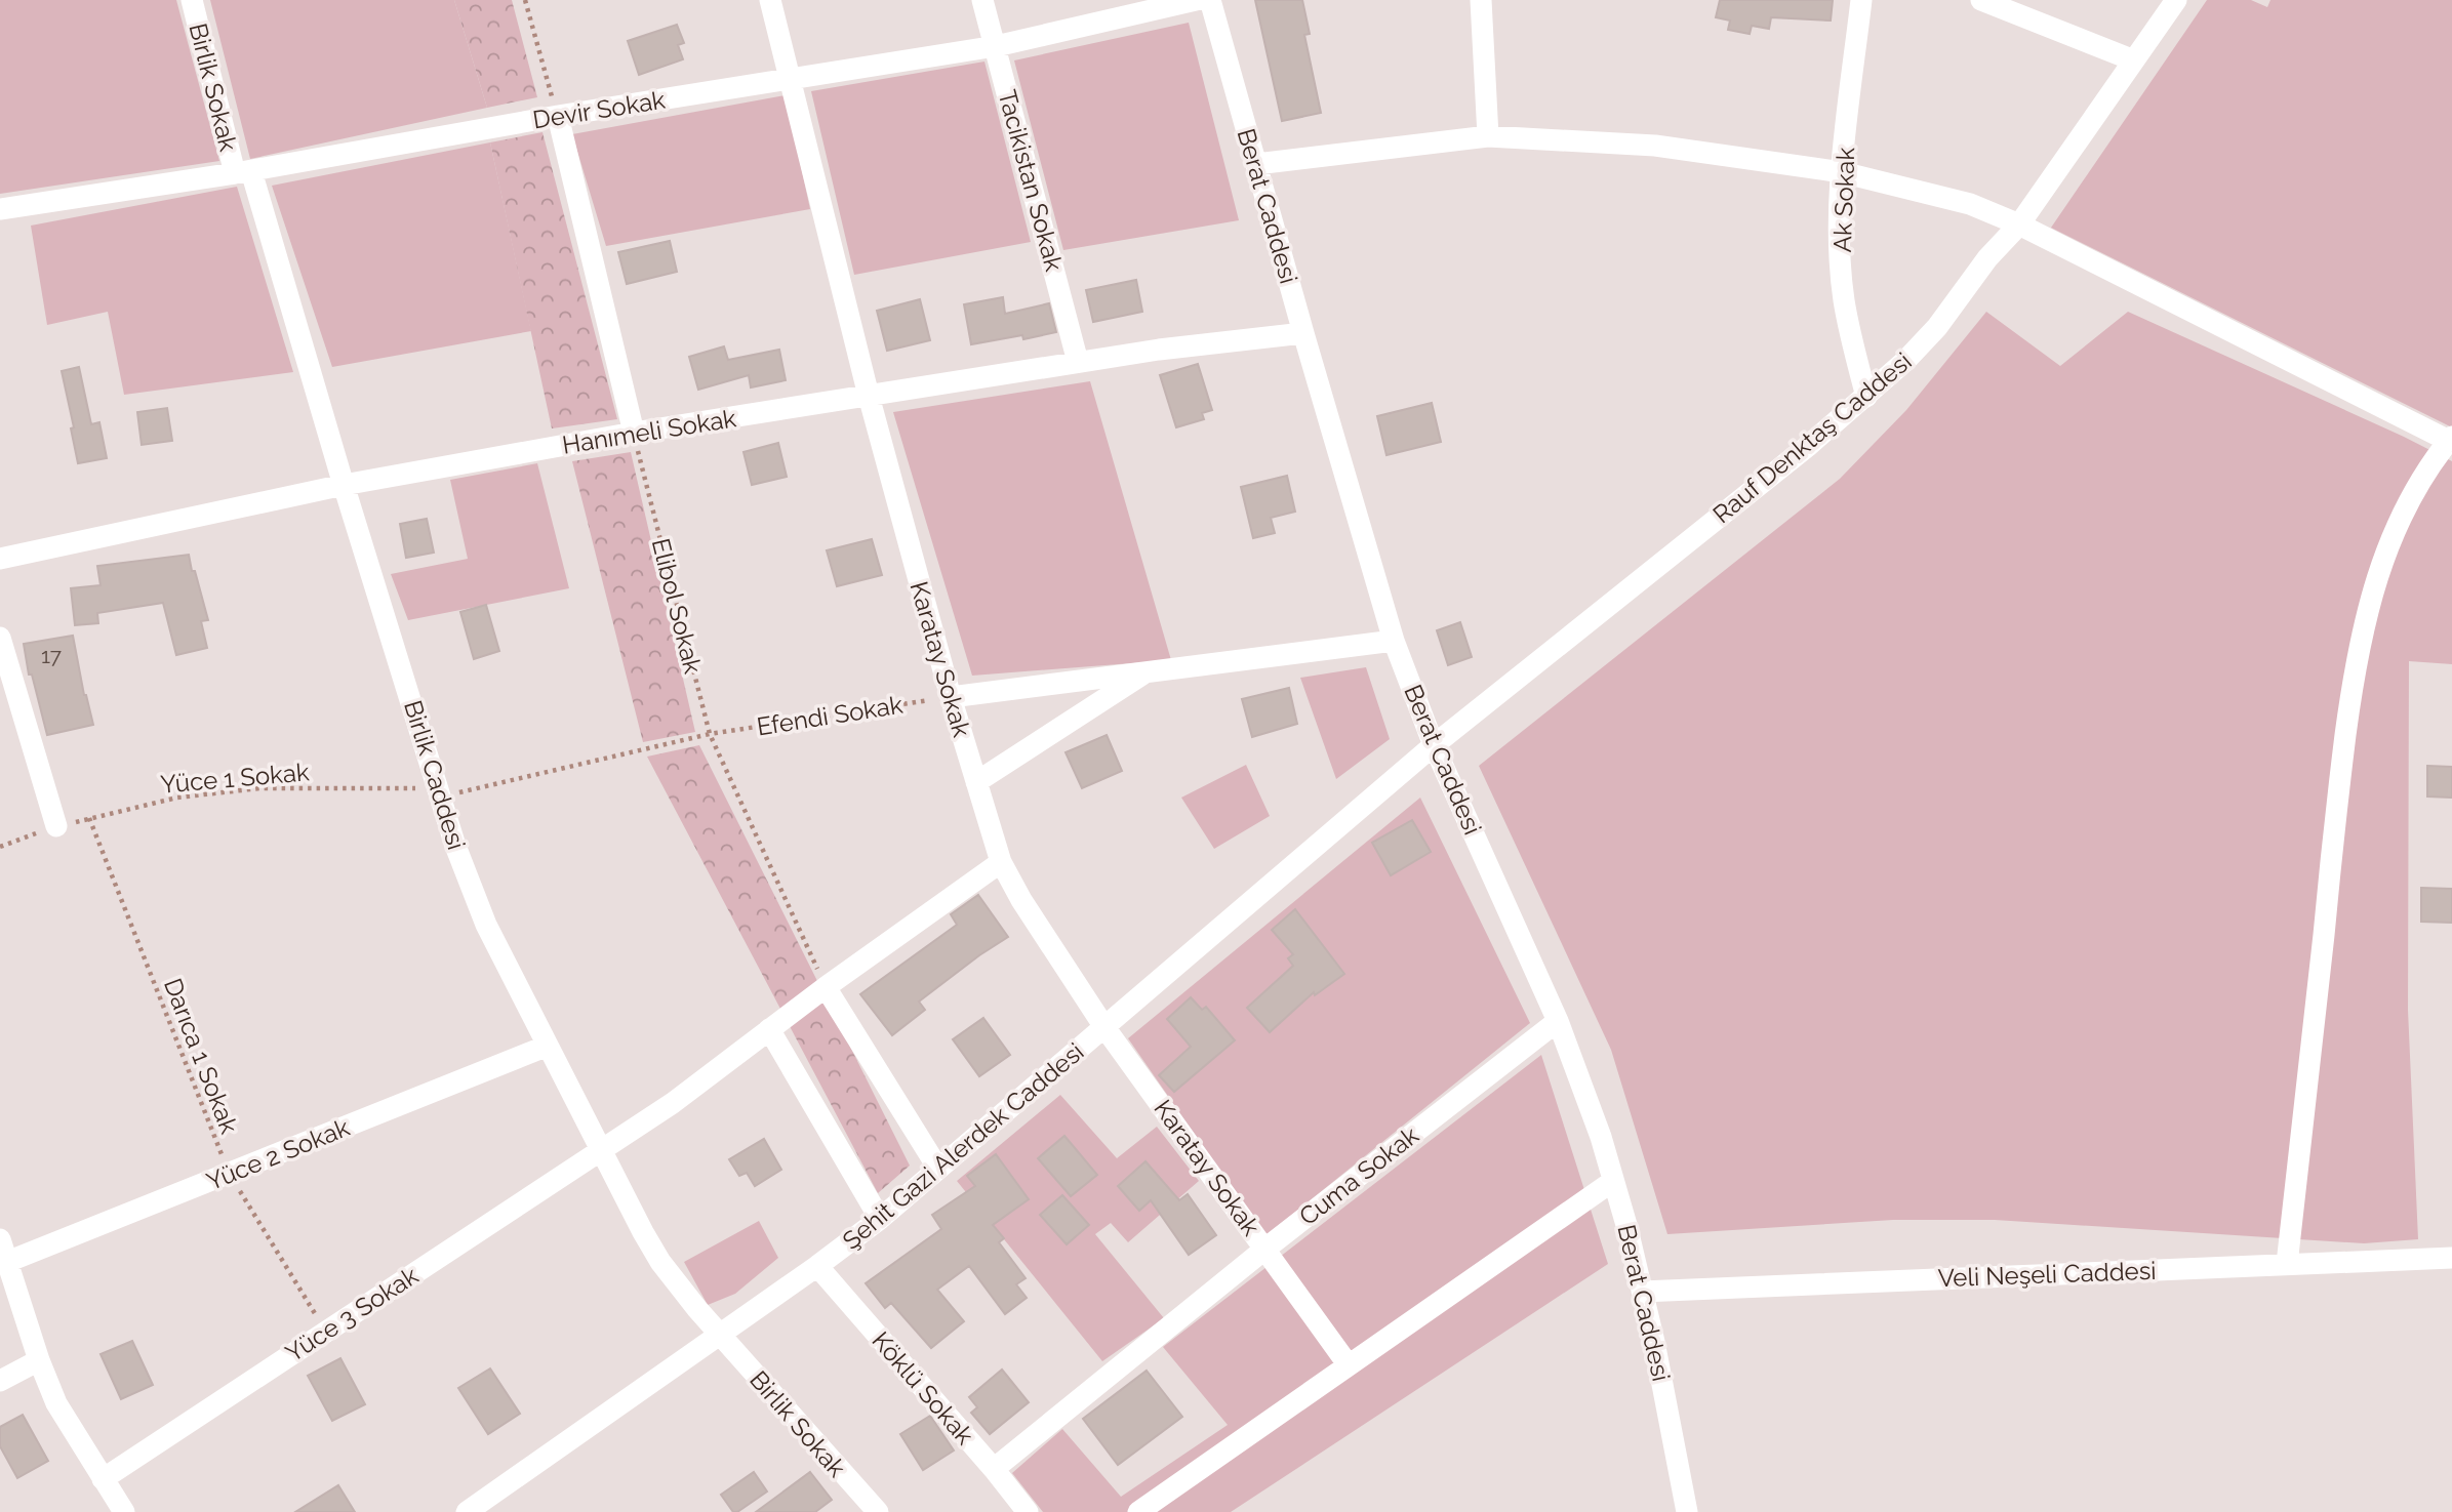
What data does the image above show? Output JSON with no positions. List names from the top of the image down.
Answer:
{
  "streets": {
    "street": [
      "Birlik Sokak",
      "Devir Sokak",
      "Tacikistan Sokak",
      "Ak Sokak",
      "Berat Caddesi",
      "Hanımeli Sokak",
      "Rauf Denktaş Caddesi",
      "Karatay Sokak",
      "Birlik Caddesi",
      "Şehit Gazi Alerdek Caddesi",
      "Yüce 2 Sokak",
      "Cuma Sokak",
      "Veli Neşeli Caddesi",
      "Yüce 3 Sokak",
      "Köklü Sokak"
    ],
    "path": [
      "Elibol Sokak",
      "Efendi Sokak",
      "Yüce 1 Sokak",
      "Darıca 1 Sokak"
    ]
  },
  "crossings": [
    ["Birlik Sokak", "Devir Sokak"],
    ["Birlik Sokak", "Birlik Caddesi"],
    ["Birlik Sokak", "Şehit Gazi Alerdek Caddesi"],
    ["Devir Sokak", "Tacikistan Sokak"],
    ["Devir Sokak", "Karatay Sokak"],
    ["Devir Sokak", "Birlik Caddesi"],
    ["Tacikistan Sokak", "Hanımeli Sokak"],
    ["Ak Sokak", "Rauf Denktaş Caddesi"],
    ["Berat Caddesi", "Hanımeli Sokak"],
    ["Berat Caddesi", "Rauf Denktaş Caddesi"],
    ["Berat Caddesi", "Şehit Gazi Alerdek Caddesi"],
    ["Berat Caddesi", "Cuma Sokak"],
    ["Berat Caddesi", "Veli Neşeli Caddesi"],
    ["Hanımeli Sokak", "Elibol Sokak"],
    ["Hanımeli Sokak", "Karatay Sokak"],
    ["Hanımeli Sokak", "Birlik Caddesi"],
    ["Rauf Denktaş Caddesi", "Şehit Gazi Alerdek Caddesi"],
    ["Elibol Sokak", "Efendi Sokak"],
    ["Elibol Sokak", "Yüce 3 Sokak"],
    ["Karatay Sokak", "Efendi Sokak"],
    ["Karatay Sokak", "Şehit Gazi Alerdek Caddesi"],
    ["Karatay Sokak", "Cuma Sokak"],
    ["Karatay Sokak", "Yüce 3 Sokak"],
    ["Efendi Sokak", "Birlik Caddesi"],
    ["Efendi Sokak", "Yüce 1 Sokak"],
    ["Birlik Caddesi", "Yüce 1 Sokak"],
    ["Birlik Caddesi", "Şehit Gazi Alerdek Caddesi"],
    ["Birlik Caddesi", "Yüce 2 Sokak"],
    ["Birlik Caddesi", "Yüce 3 Sokak"],
    ["Yüce 1 Sokak", "Darıca 1 Sokak"],
    ["Darıca 1 Sokak", "Yüce 2 Sokak"],
    ["Darıca 1 Sokak", "Yüce 3 Sokak"],
    ["Şehit Gazi Alerdek Caddesi", "Köklü Sokak"],
    ["Cuma Sokak", "Köklü Sokak"]
  ],
  "house_numbers": ["17"]
}
